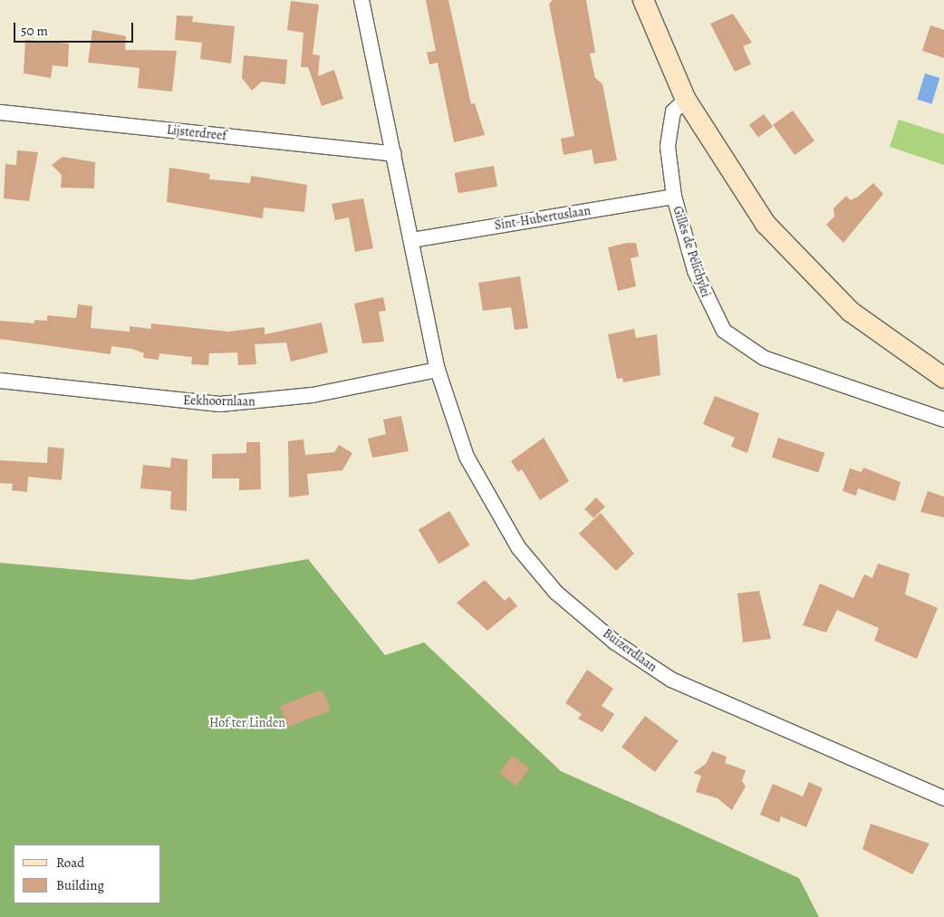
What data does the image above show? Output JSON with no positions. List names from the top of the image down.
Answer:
{
  "streets": {
    "street": [
      "Lijsterdreef",
      "Sint-Hubertuslaan",
      "Gillès de Pélichylei",
      "Eekhoornlaan",
      "Buizerdlaan"
    ]
  },
  "crossings": [
    ["Sint-Hubertuslaan", "Gillès de Pélichylei"],
    ["Eekhoornlaan", "Buizerdlaan"]
  ],
  "parks": ["Hof ter Linden"],
  "legend": ["Road", "Building"],
  "scale_bar": "50 m"
}
